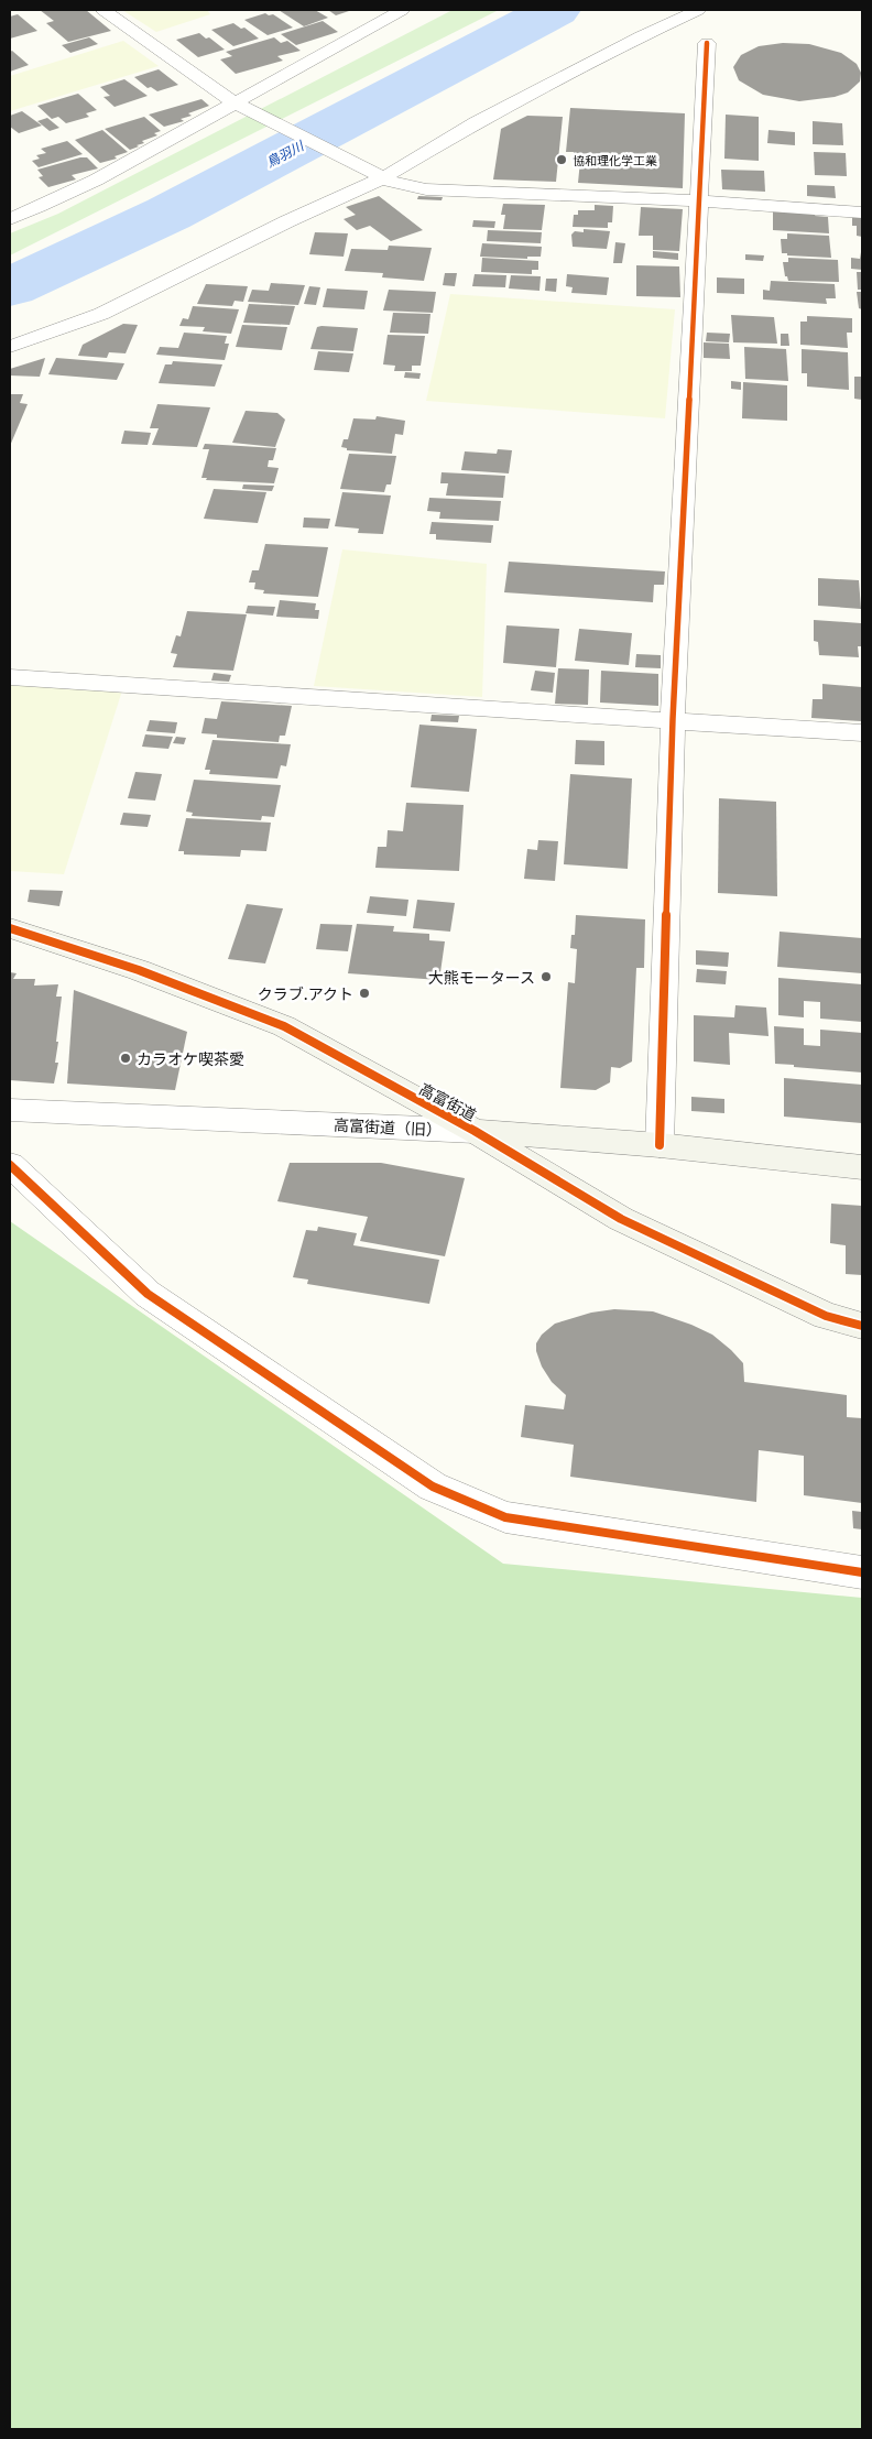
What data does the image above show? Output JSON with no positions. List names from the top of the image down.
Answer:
{
  "streets": {
    "street": ["高富街道", "高富街道（旧）"]
  },
  "crossings": [
    ["高富街道", "高富街道（旧）"]
  ],
  "water": ["鳥羽川"],
  "places": [
    "協和理化学工業",
    "大熊モータース",
    "クラブ.アクト",
    "カラオケ喫茶愛"
  ]
}
